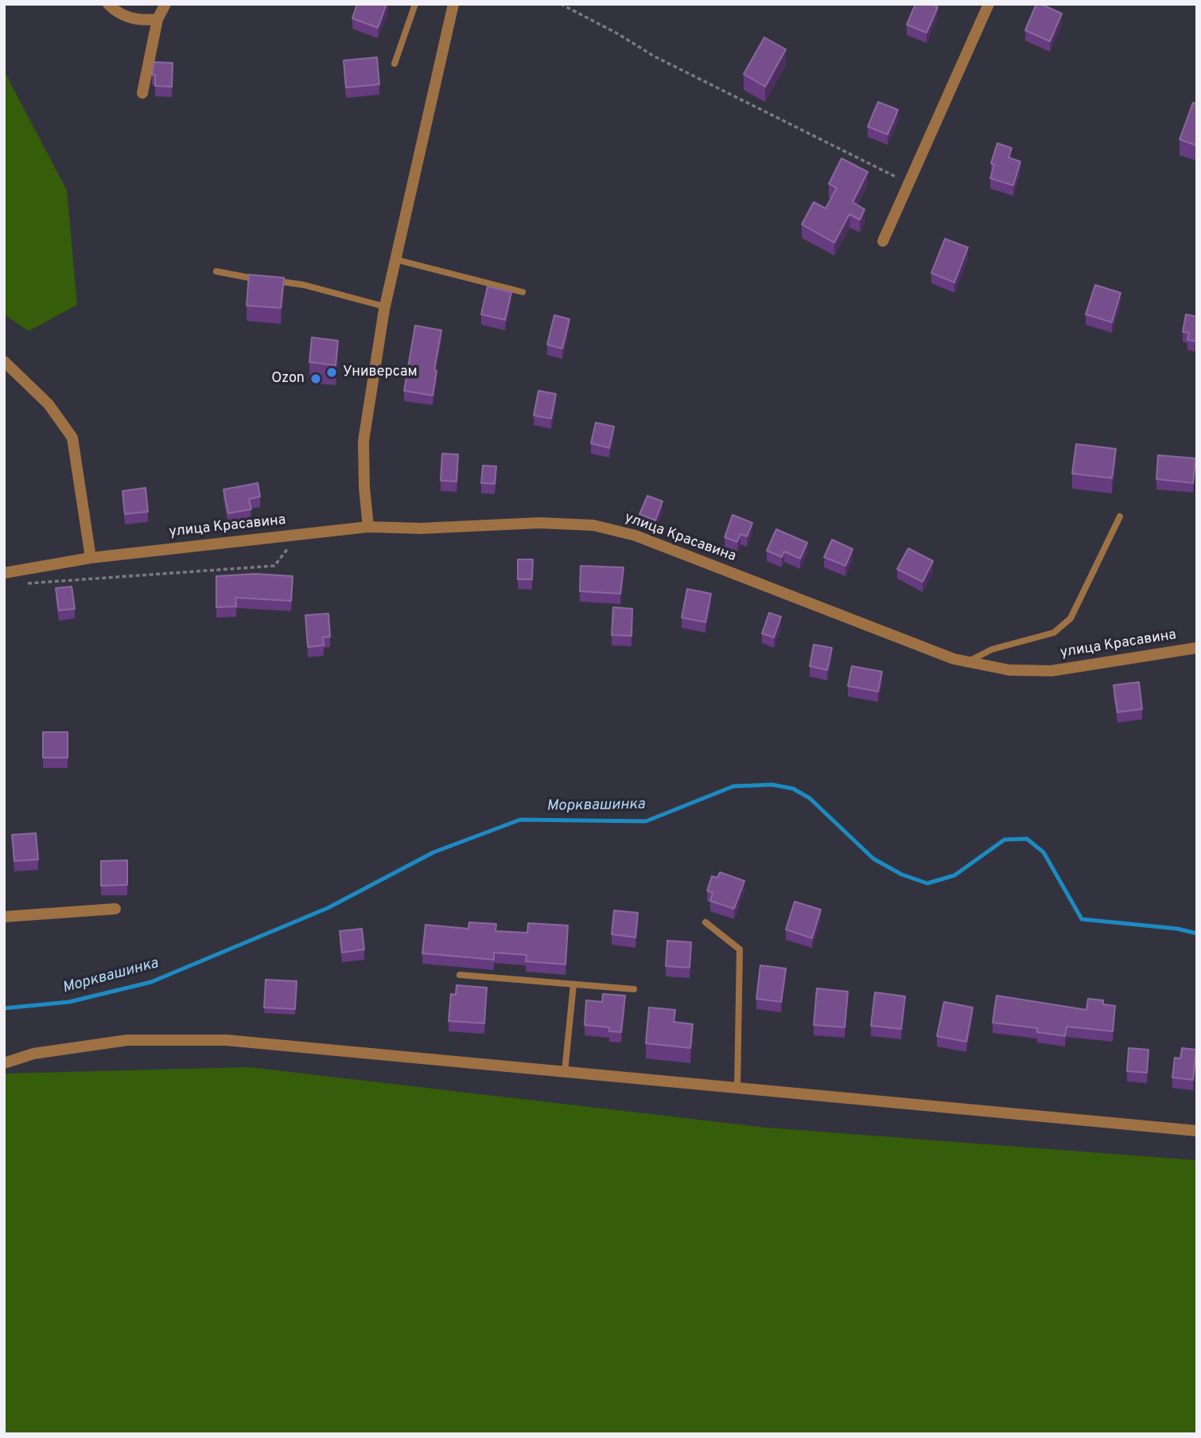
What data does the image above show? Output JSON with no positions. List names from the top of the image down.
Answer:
{
  "streets": {
    "street": ["улица Красавина"]
  },
  "water": ["Морквашинка"],
  "places": ["Универсам", "Ozon"]
}
